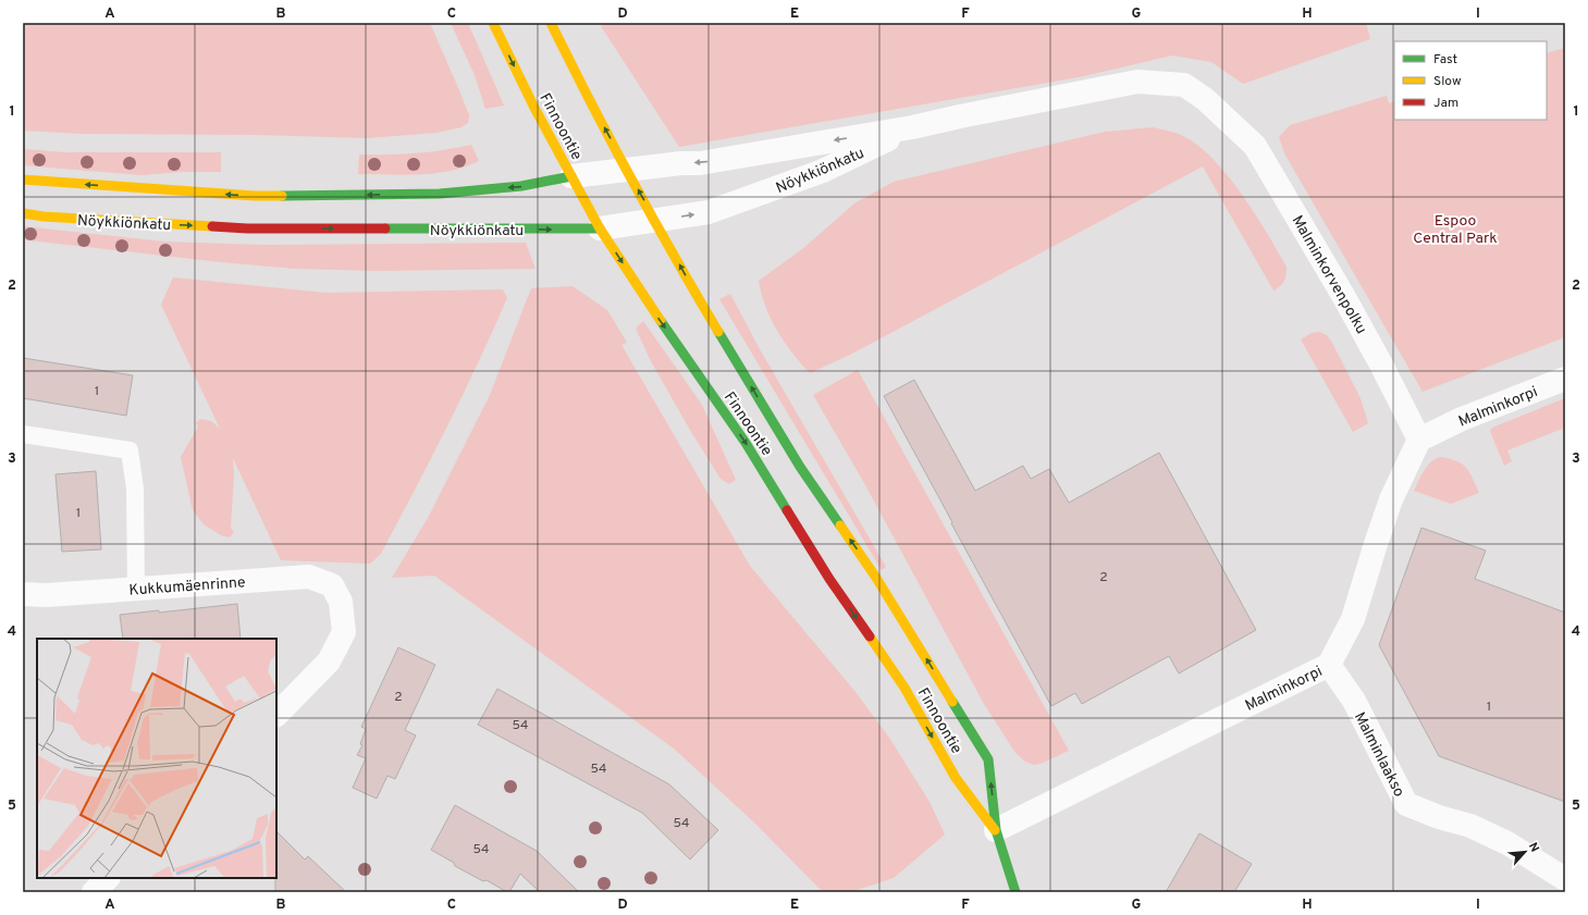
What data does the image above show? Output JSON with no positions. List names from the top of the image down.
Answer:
{
  "streets": {
    "main road": ["Finnoontie", "Nöykkiönkatu"],
    "street": [
      "Malminkorvenpolku",
      "Malminkorpi",
      "Kukkumäenrinne",
      "Malminlaakso"
    ]
  },
  "crossings": [
    ["Finnoontie", "Nöykkiönkatu"],
    ["Finnoontie", "Malminkorpi"],
    ["Nöykkiönkatu", "Malminkorvenpolku"],
    ["Malminkorvenpolku", "Malminkorpi"],
    ["Malminkorpi", "Malminlaakso"]
  ],
  "parks": ["Espoo Central Park"],
  "house_numbers": [
    "1",
    "1",
    "2",
    "2",
    "1",
    "54",
    "54",
    "54",
    "54"
  ],
  "legend": ["Fast", "Slow", "Jam"],
  "north": "top right",
  "grid": {
    "columns": [
      "A",
      "B",
      "C",
      "D",
      "E",
      "F",
      "G",
      "H",
      "I"
    ],
    "rows": [
      "1",
      "2",
      "3",
      "4",
      "5"
    ]
  }
}
